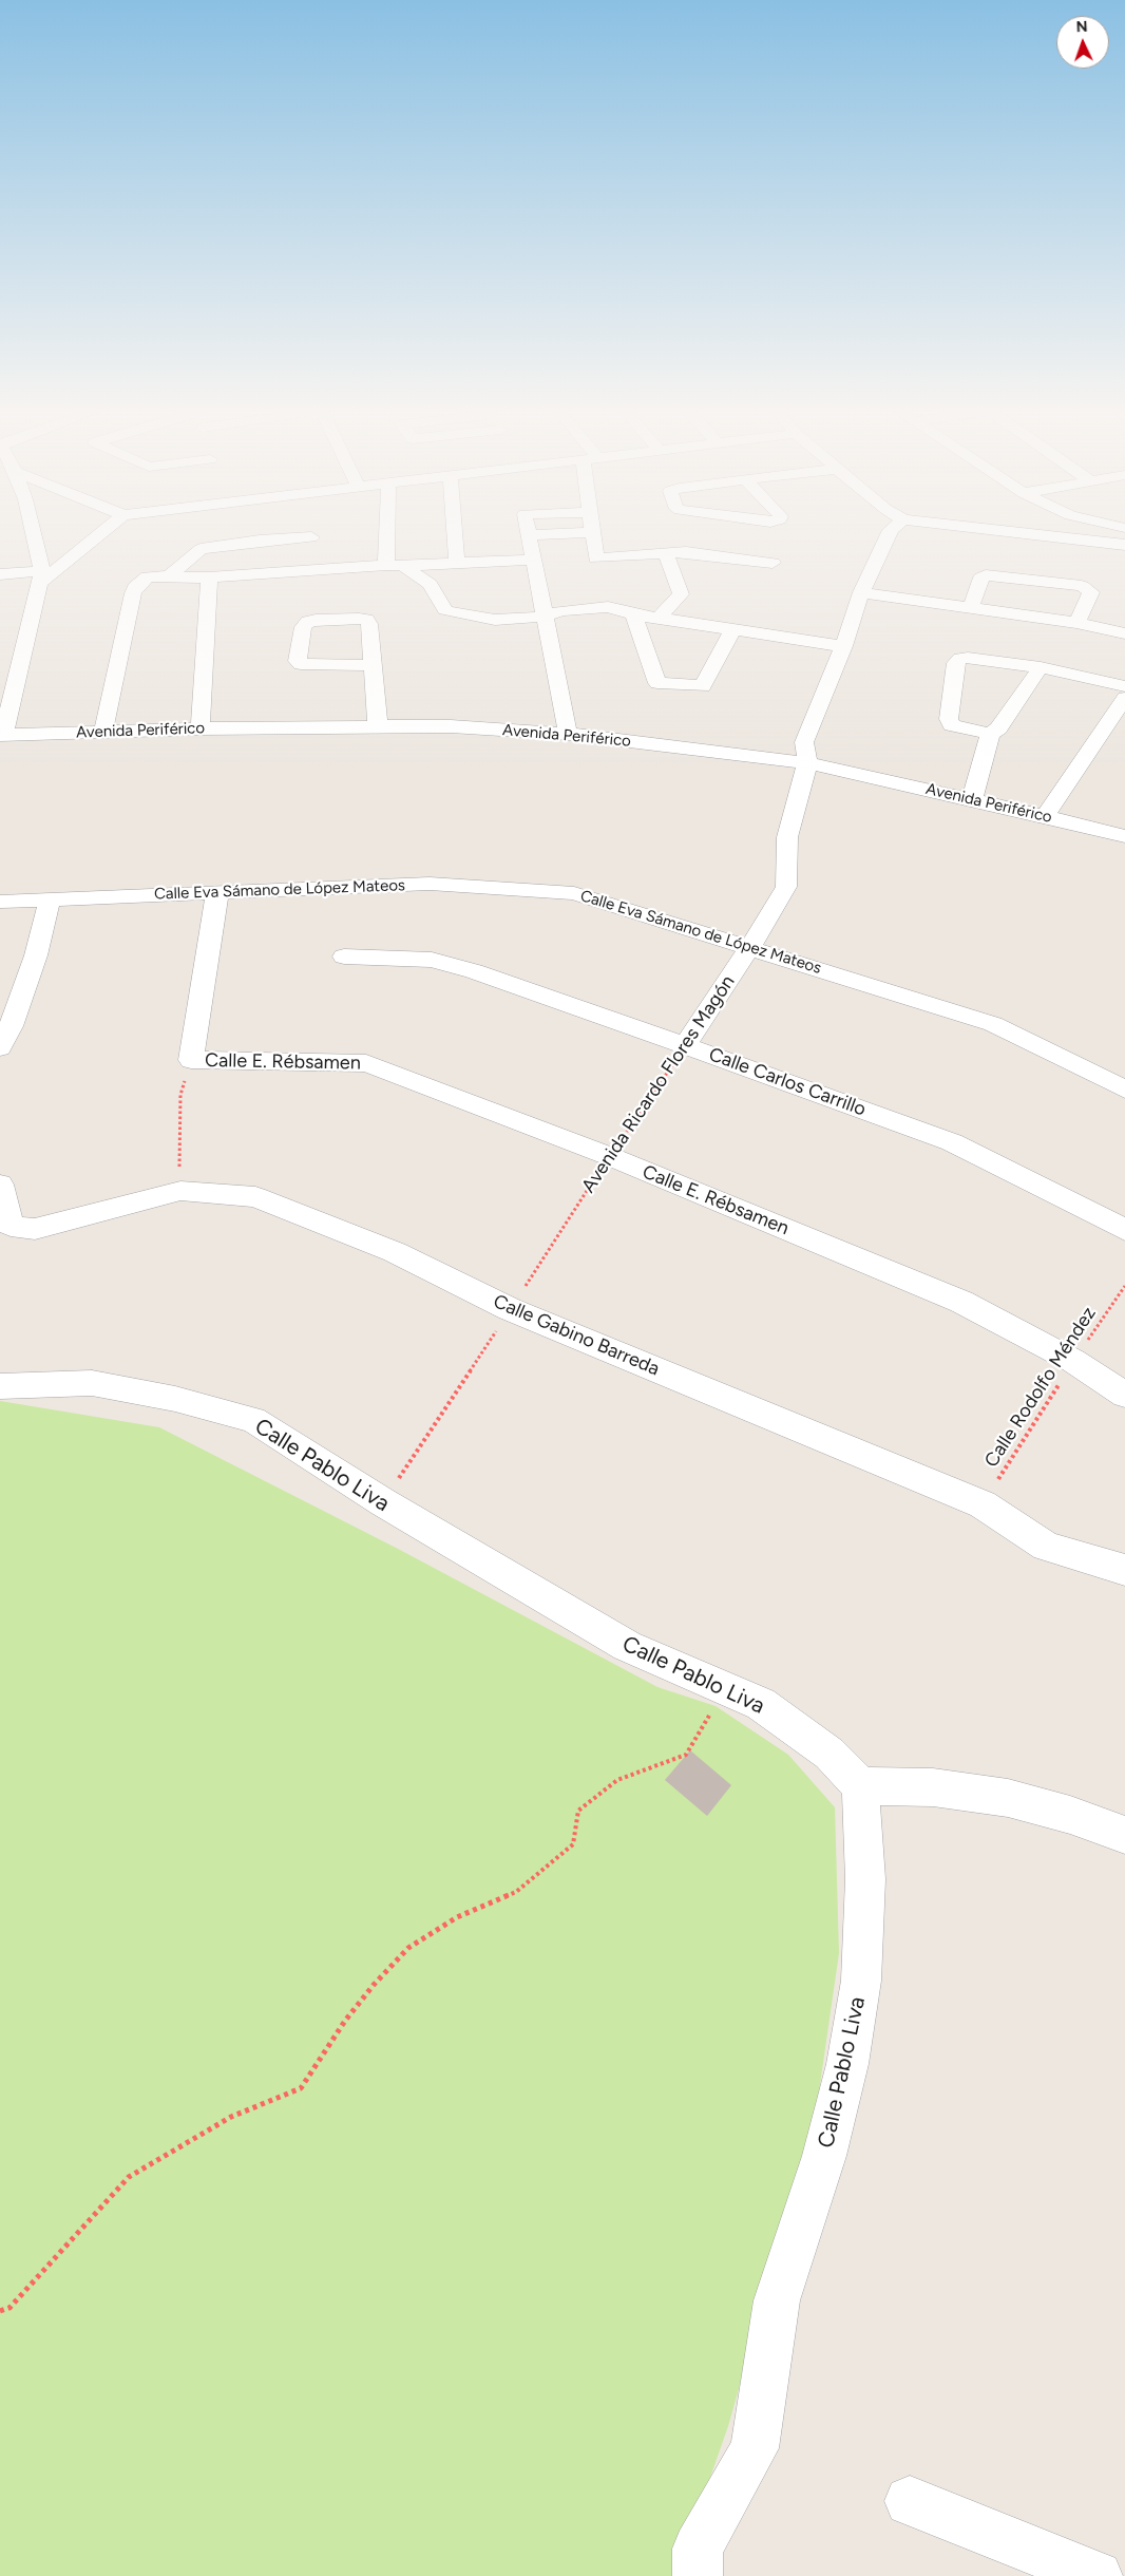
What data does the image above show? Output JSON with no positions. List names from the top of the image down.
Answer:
{
  "streets": {
    "street": [
      "Avenida Periférico",
      "Calle Eva Sámano de López Mateos",
      "Calle E. Rébsamen",
      "Calle Carlos Carrillo",
      "Avenida Ricardo Flores Magón",
      "Calle Gabino Barreda",
      "Calle Pablo Liva"
    ],
    "path": ["Calle Rodolfo Méndez"]
  },
  "crossings": [
    ["Avenida Periférico", "Avenida Ricardo Flores Magón"],
    ["Calle Eva Sámano de López Mateos", "Avenida Ricardo Flores Magón"],
    ["Calle E. Rébsamen", "Avenida Ricardo Flores Magón"],
    ["Calle E. Rébsamen", "Calle Rodolfo Méndez"],
    ["Calle Carlos Carrillo", "Avenida Ricardo Flores Magón"],
    ["Avenida Ricardo Flores Magón", "Calle Gabino Barreda"],
    ["Avenida Ricardo Flores Magón", "Calle Pablo Liva"],
    ["Calle Gabino Barreda", "Calle Rodolfo Méndez"]
  ],
  "north": "top"
}
